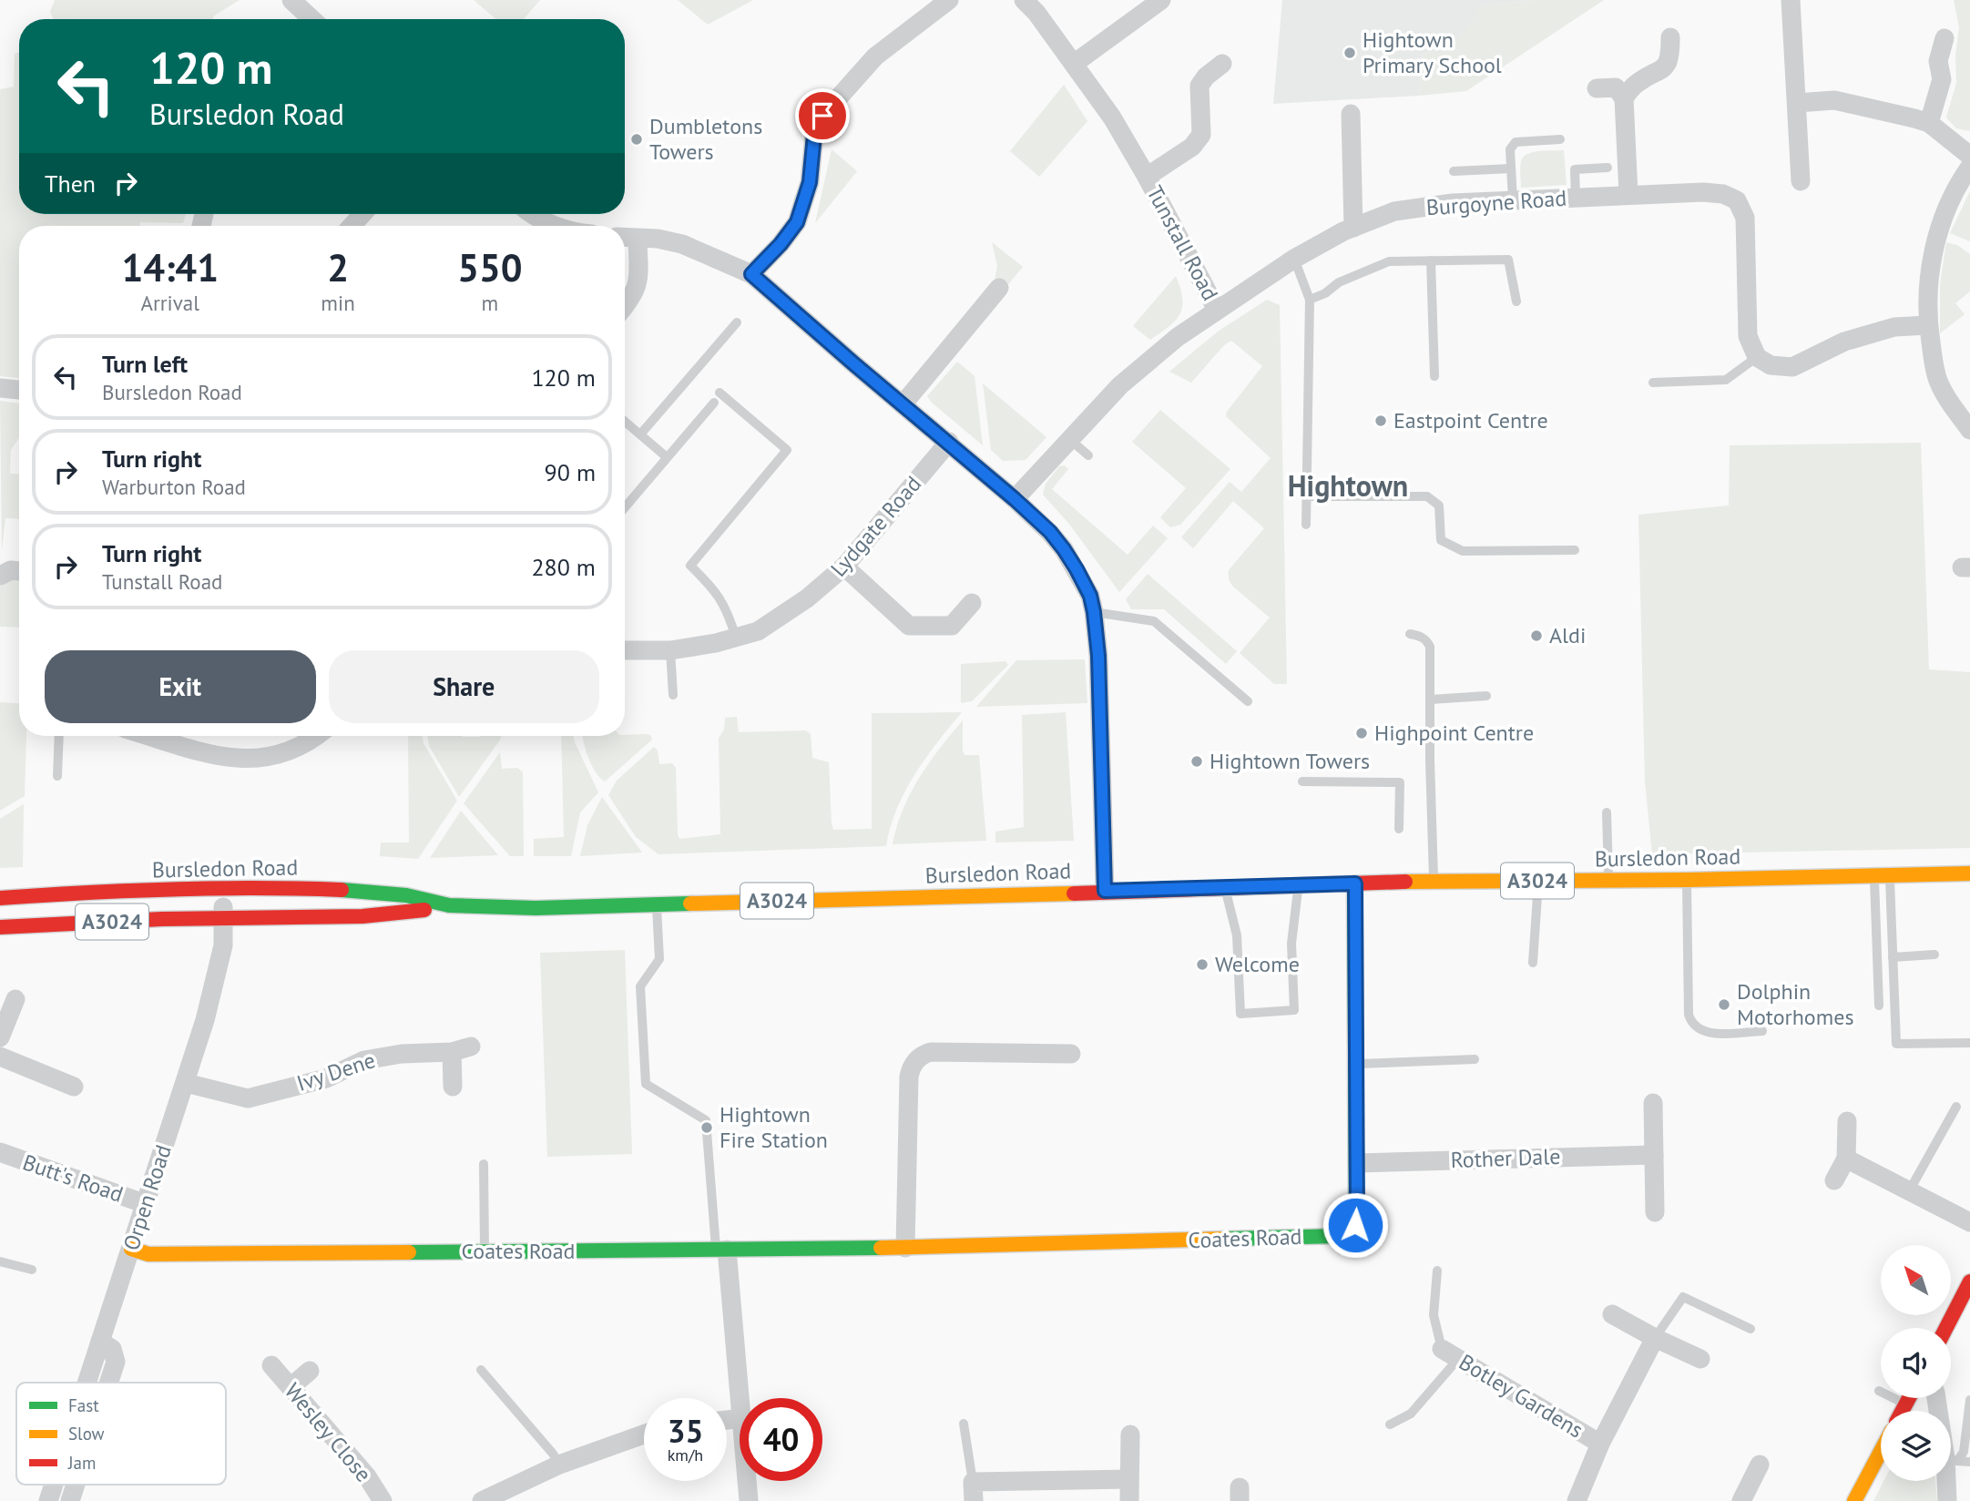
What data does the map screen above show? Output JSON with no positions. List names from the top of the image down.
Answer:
{
  "streets": {
    "main road": ["Bursledon Road", "A3024", "Coates Road"],
    "street": [
      "Burgoyne Road",
      "Tunstall Road",
      "Lydgate Road",
      "Ivy Dene",
      "Rother Dale",
      "Butt's Road",
      "Orpen Road",
      "Botley Gardens",
      "Wesley Close"
    ]
  },
  "crossings": [
    ["Burgoyne Road", "Tunstall Road"],
    ["Bursledon Road", "Orpen Road"],
    ["Bursledon Road", "Coates Road"],
    ["Ivy Dene", "Orpen Road"],
    ["Rother Dale", "Coates Road"],
    ["Butt's Road", "Orpen Road"],
    ["Orpen Road", "Coates Road"]
  ],
  "districts": ["Hightown"],
  "places": [
    "Hightown Primary School",
    "Dumbletons Towers",
    "Eastpoint Centre",
    "Aldi",
    "Highpoint Centre",
    "Hightown Towers",
    "Welcome",
    "Dolphin Motorhomes",
    "Hightown Fire Station"
  ],
  "legend": ["Fast", "Slow", "Jam"],
  "north": "top left",
  "page": {
    "turn": ["120 m", "Bursledon Road"],
    "then": "Then",
    "eta": [
      "14:41",
      "Arrival",
      "2",
      "min",
      "550",
      "m"
    ],
    "list": [
      {
        "name": "Turn left",
        "note": "Bursledon Road",
        "value": "120 m"
      },
      {
        "name": "Turn right",
        "note": "Warburton Road",
        "value": "90 m"
      },
      {
        "name": "Turn right",
        "note": "Tunstall Road",
        "value": "280 m"
      }
    ],
    "buttons": ["Exit", "Share"],
    "speed": "35 km/h",
    "limit": "40"
  }
}
